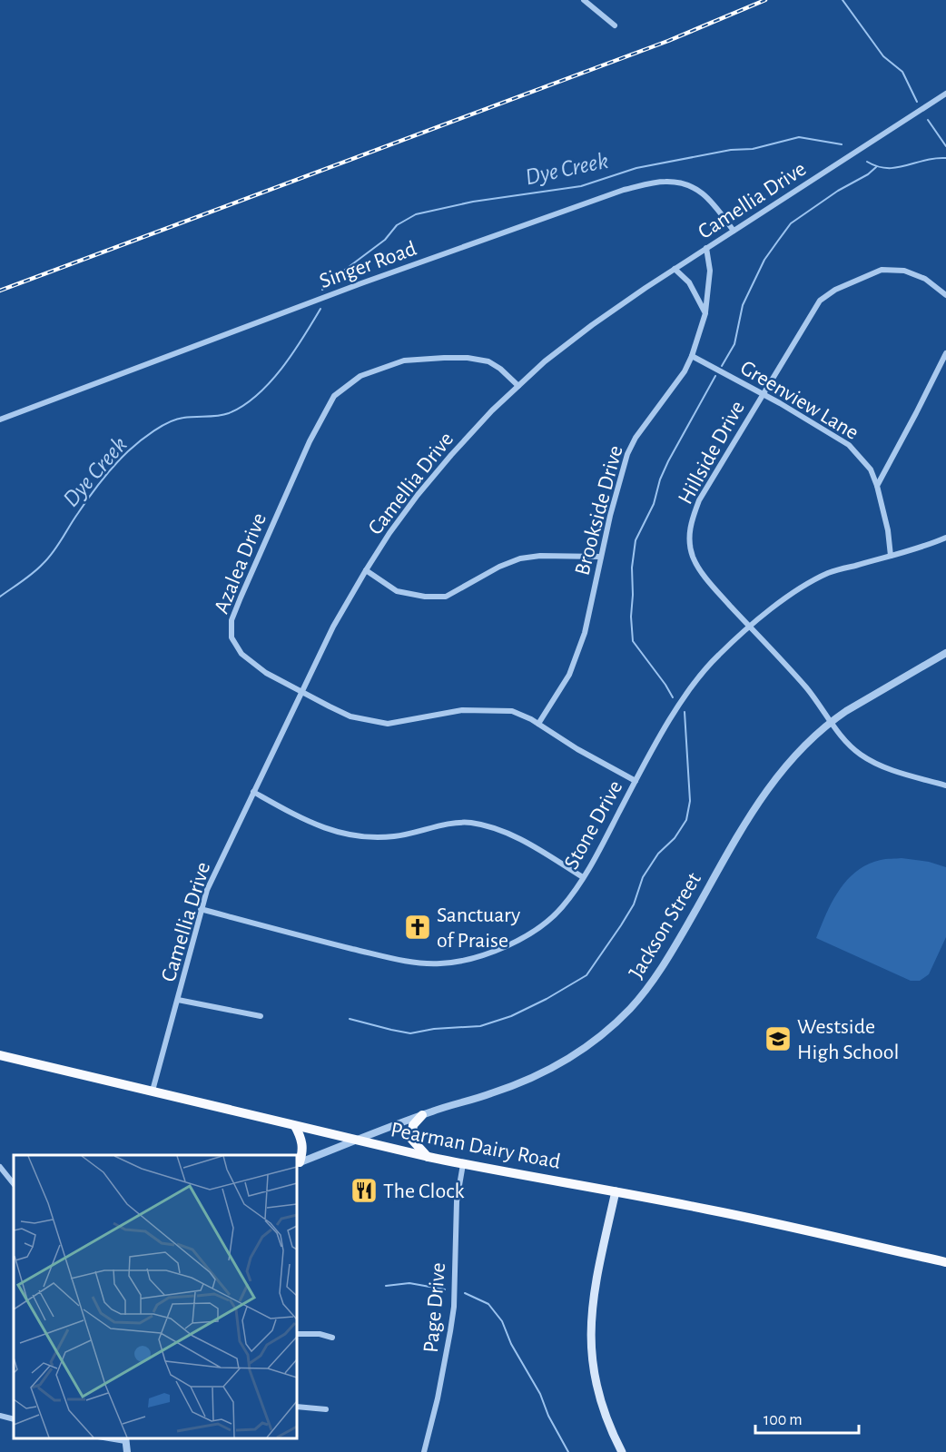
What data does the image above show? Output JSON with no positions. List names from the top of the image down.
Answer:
{
  "streets": {
    "highway": ["Pearman Dairy Road"],
    "street": [
      "Camellia Drive",
      "Singer Road",
      "Greenview Lane",
      "Hillside Drive",
      "Brookside Drive",
      "Azalea Drive",
      "Stone Drive",
      "Jackson Street",
      "Page Drive"
    ]
  },
  "crossings": [
    ["Camellia Drive", "Singer Road"],
    ["Camellia Drive", "Brookside Drive"],
    ["Camellia Drive", "Azalea Drive"],
    ["Camellia Drive", "Stone Drive"],
    ["Camellia Drive", "Pearman Dairy Road"],
    ["Greenview Lane", "Hillside Drive"],
    ["Greenview Lane", "Brookside Drive"],
    ["Hillside Drive", "Stone Drive"],
    ["Hillside Drive", "Jackson Street"],
    ["Brookside Drive", "Azalea Drive"],
    ["Azalea Drive", "Stone Drive"],
    ["Jackson Street", "Pearman Dairy Road"],
    ["Pearman Dairy Road", "Page Drive"]
  ],
  "water": ["Dye Creek"],
  "places": {
    "church": ["Sanctuary of Praise"],
    "school or university": ["Westside High School"],
    "restaurant": ["The Clock"]
  },
  "scale_bar": "100 m"
}
